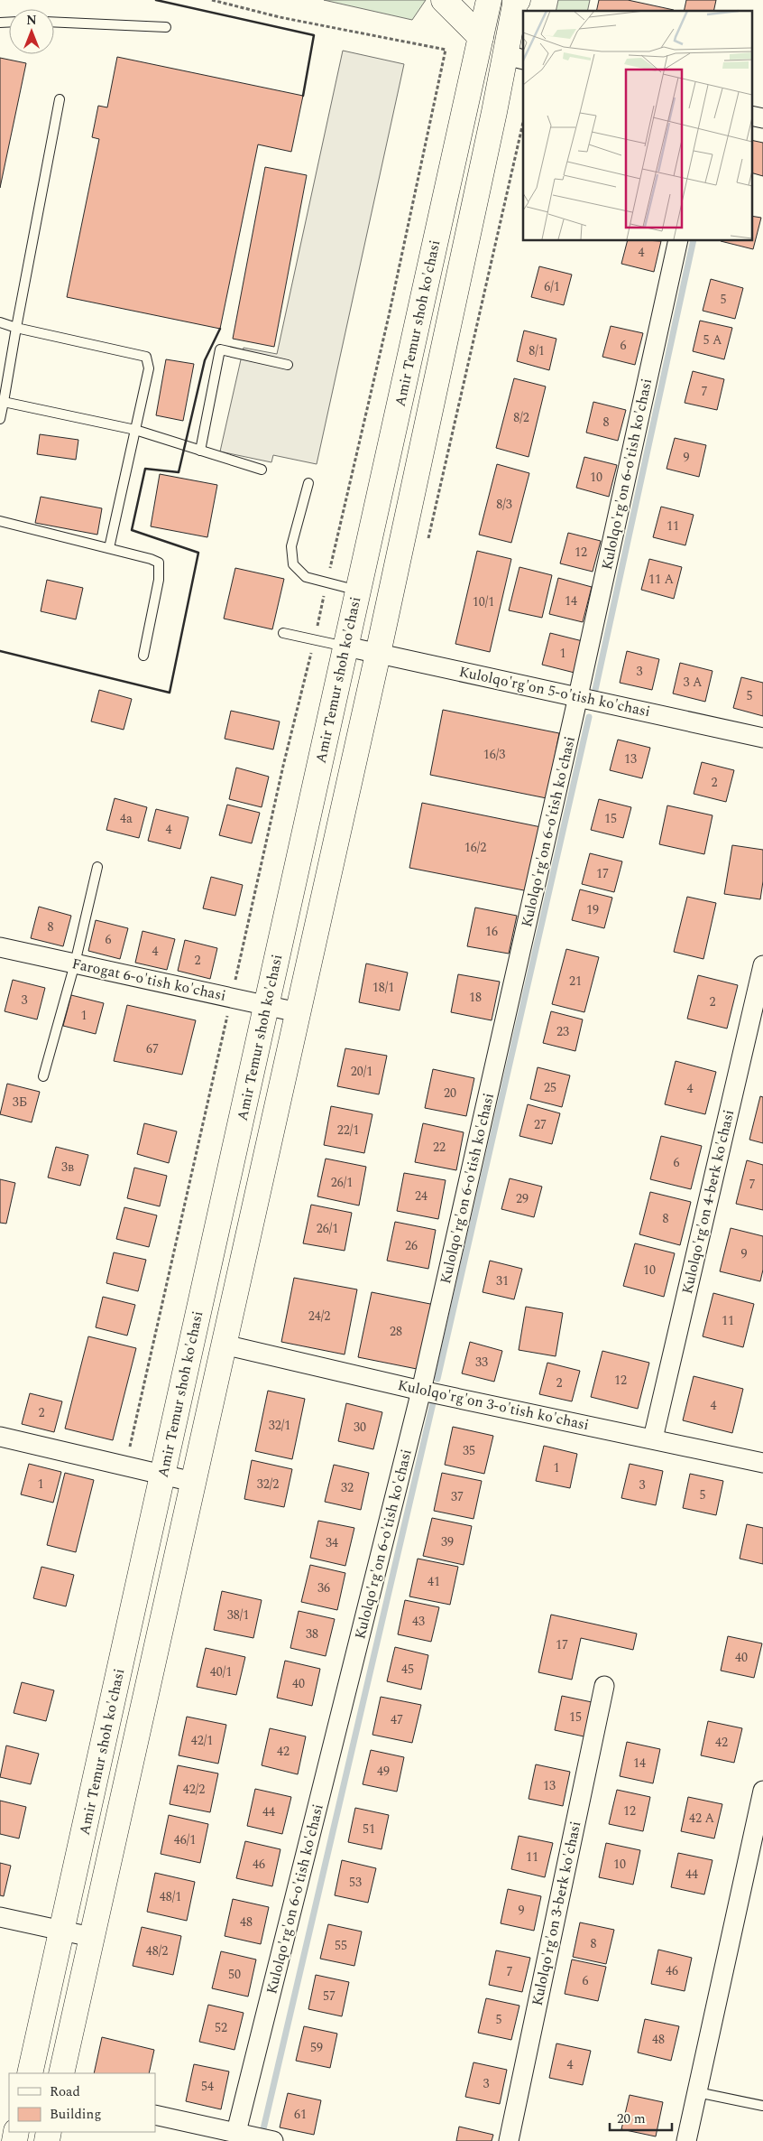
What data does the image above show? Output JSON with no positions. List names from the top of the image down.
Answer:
{
  "streets": {
    "main road": ["Amir Temur shoh ko'chasi"],
    "street": [
      "Kulolqo'rg'on 6-o'tish ko'chasi",
      "Kulolqo'rg'on 5-o'tish ko'chasi",
      "Farogat 6-o'tish ko'chasi",
      "Kulolqo'rg'on 4-berk ko'chasi",
      "Kulolqo'rg'on 3-o'tish ko'chasi",
      "Kulolqo'rg'on 3-berk ko'chasi"
    ]
  },
  "crossings": [
    ["Amir Temur shoh ko'chasi", "Kulolqo'rg'on 5-o'tish ko'chasi"],
    ["Amir Temur shoh ko'chasi", "Farogat 6-o'tish ko'chasi"],
    ["Amir Temur shoh ko'chasi", "Kulolqo'rg'on 3-o'tish ko'chasi"],
    ["Kulolqo'rg'on 6-o'tish ko'chasi", "Kulolqo'rg'on 5-o'tish ko'chasi"],
    ["Kulolqo'rg'on 6-o'tish ko'chasi", "Kulolqo'rg'on 3-o'tish ko'chasi"],
    ["Kulolqo'rg'on 4-berk ko'chasi", "Kulolqo'rg'on 3-o'tish ko'chasi"]
  ],
  "house_numbers": [
    "4",
    "6/1",
    "5",
    "5 A",
    "6",
    "8/1",
    "7",
    "8/2",
    "8",
    "9",
    "10",
    "8/3",
    "11",
    "12",
    "11 A",
    "14",
    "10/1",
    "1",
    "3",
    "3 A",
    "5",
    "16/3",
    "13",
    "2",
    "4а",
    "15",
    "4",
    "16/2",
    "17",
    "19",
    "8",
    "16",
    "6",
    "4",
    "2",
    "21",
    "18/1",
    "18",
    "3",
    "2",
    "1",
    "23",
    "67",
    "20/1",
    "25",
    "4",
    "20",
    "3Б",
    "27",
    "22/1",
    "22",
    "6",
    "3в",
    "26/1",
    "7",
    "24",
    "29",
    "8",
    "26/1",
    "26",
    "9",
    "10",
    "31",
    "24/2",
    "11",
    "28",
    "33",
    "12",
    "2",
    "4",
    "2",
    "32/1",
    "30",
    "35",
    "1",
    "1",
    "32/2",
    "3",
    "32",
    "5",
    "37",
    "39",
    "34",
    "41",
    "36",
    "38/1",
    "43",
    "38",
    "17",
    "40",
    "45",
    "40/1",
    "40",
    "15",
    "47",
    "42/1",
    "42",
    "42",
    "14",
    "49",
    "13",
    "42/2",
    "12",
    "44",
    "42 A",
    "51",
    "46/1",
    "11",
    "46",
    "10",
    "44",
    "53",
    "48/1",
    "9",
    "48",
    "8",
    "55",
    "48/2",
    "46",
    "7",
    "50",
    "6",
    "57",
    "5",
    "52",
    "48",
    "59",
    "4",
    "3",
    "54",
    "61"
  ],
  "legend": ["Road", "Building"],
  "scale_bar": "20 m",
  "north": "top"
}
